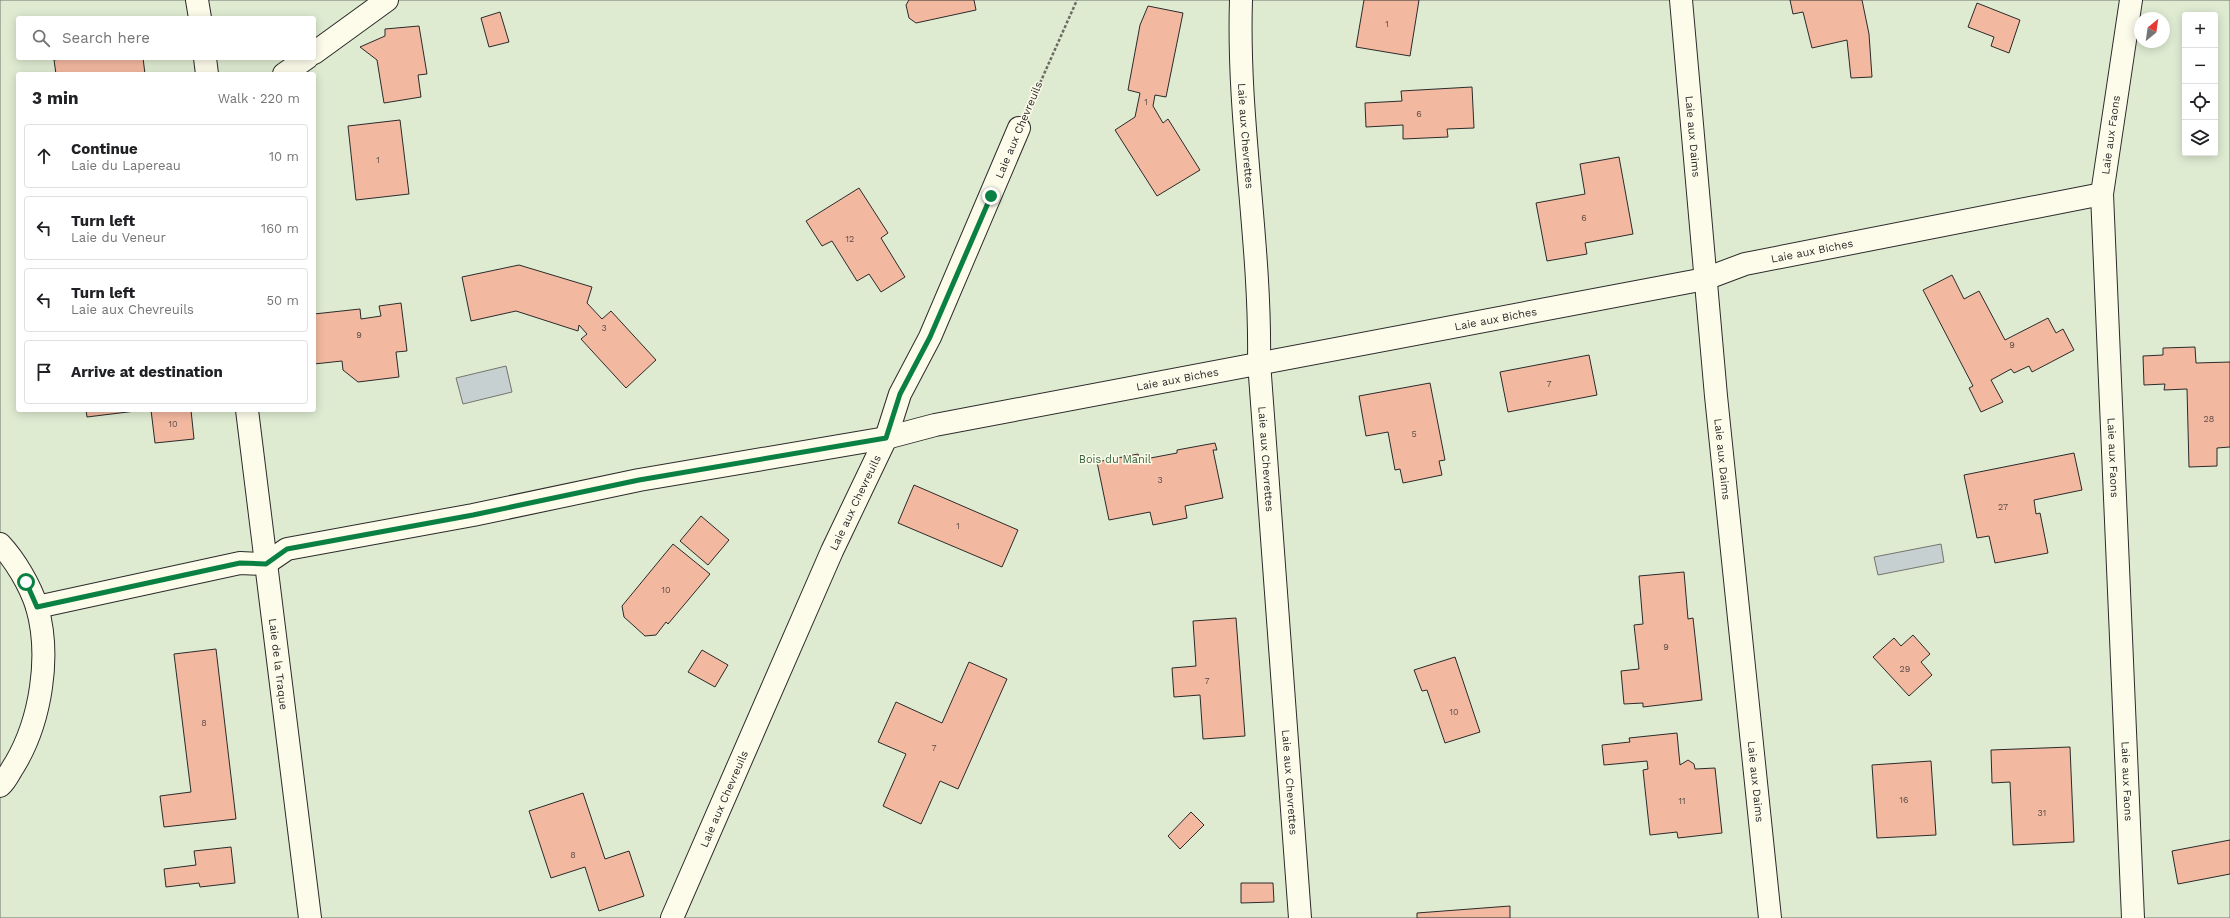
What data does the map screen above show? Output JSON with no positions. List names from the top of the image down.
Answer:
{
  "streets": {
    "street": [
      "Laie aux Chevreuils",
      "Laie aux Faons",
      "Laie aux Chevrettes",
      "Laie aux Daims",
      "Laie aux Biches",
      "Laie de la Traque"
    ]
  },
  "crossings": [
    ["Laie aux Chevreuils", "Laie aux Biches"],
    ["Laie aux Faons", "Laie aux Biches"],
    ["Laie aux Chevrettes", "Laie aux Biches"],
    ["Laie aux Daims", "Laie aux Biches"],
    ["Laie aux Biches", "Laie de la Traque"]
  ],
  "parks": ["Bois du Manil"],
  "house_numbers": [
    "1",
    "1",
    "6",
    "1",
    "6",
    "12",
    "3",
    "9",
    "9",
    "7",
    "28",
    "10",
    "5",
    "3",
    "27",
    "1",
    "10",
    "9",
    "29",
    "7",
    "10",
    "8",
    "7",
    "16",
    "11",
    "31",
    "8"
  ],
  "north": "top right",
  "page": {
    "map_buttons": ["+", "−"],
    "search": "Search here",
    "heading": ["3 min", "Walk · 220 m"],
    "list": [
      ["Continue", "Laie du Lapereau", "10 m"],
      ["Turn left", "Laie du Veneur", "160 m"],
      ["Turn left", "Laie aux Chevreuils", "50 m"],
      "Arrive at destination"
    ]
  }
}
